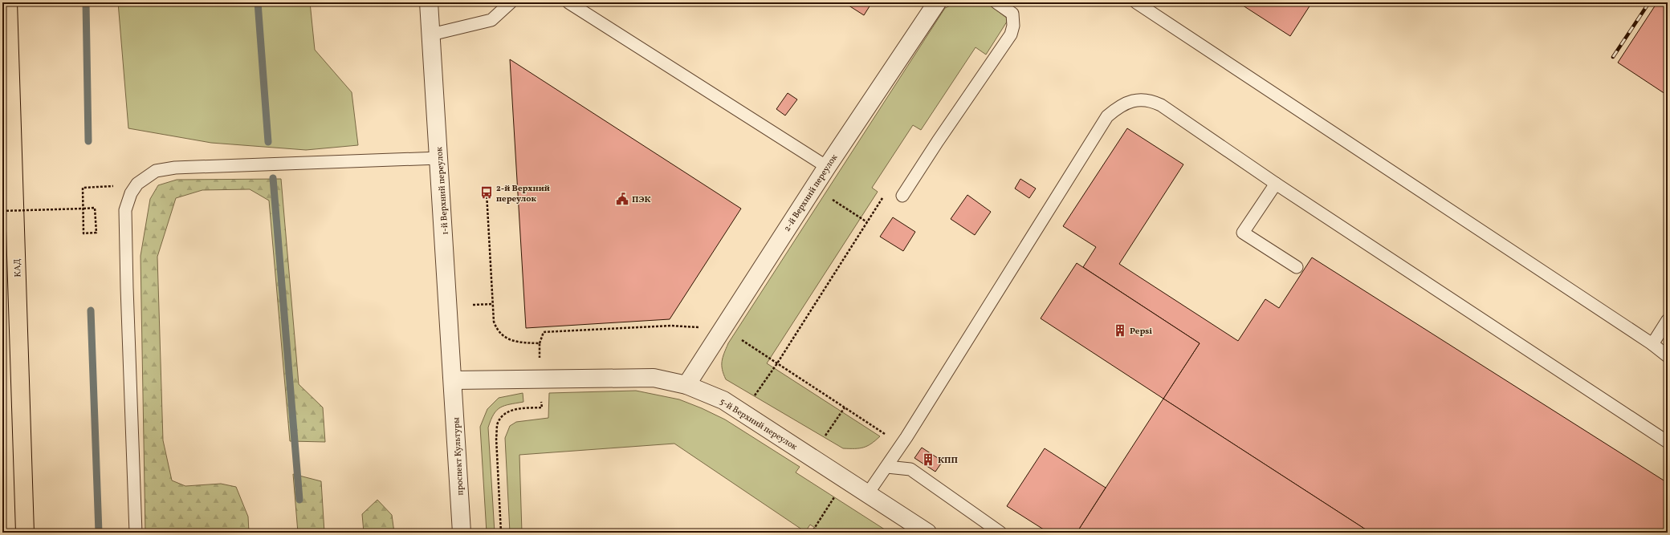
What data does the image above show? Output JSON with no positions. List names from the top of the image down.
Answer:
{
  "streets": {
    "highway": ["КАД"],
    "street": [
      "1-й Верхний переулок",
      "2-й Верхний переулок",
      "5-й Верхний переулок",
      "проспект Культуры"
    ]
  },
  "crossings": [
    ["1-й Верхний переулок", "5-й Верхний переулок"],
    ["1-й Верхний переулок", "проспект Культуры"],
    ["2-й Верхний переулок", "5-й Верхний переулок"],
    ["5-й Верхний переулок", "проспект Культуры"]
  ],
  "places": {
    "bus stop": ["2-й Верхний переулок"],
    "public building": ["ПЭК"],
    "building": ["Pepsi", "КПП"]
  }
}
